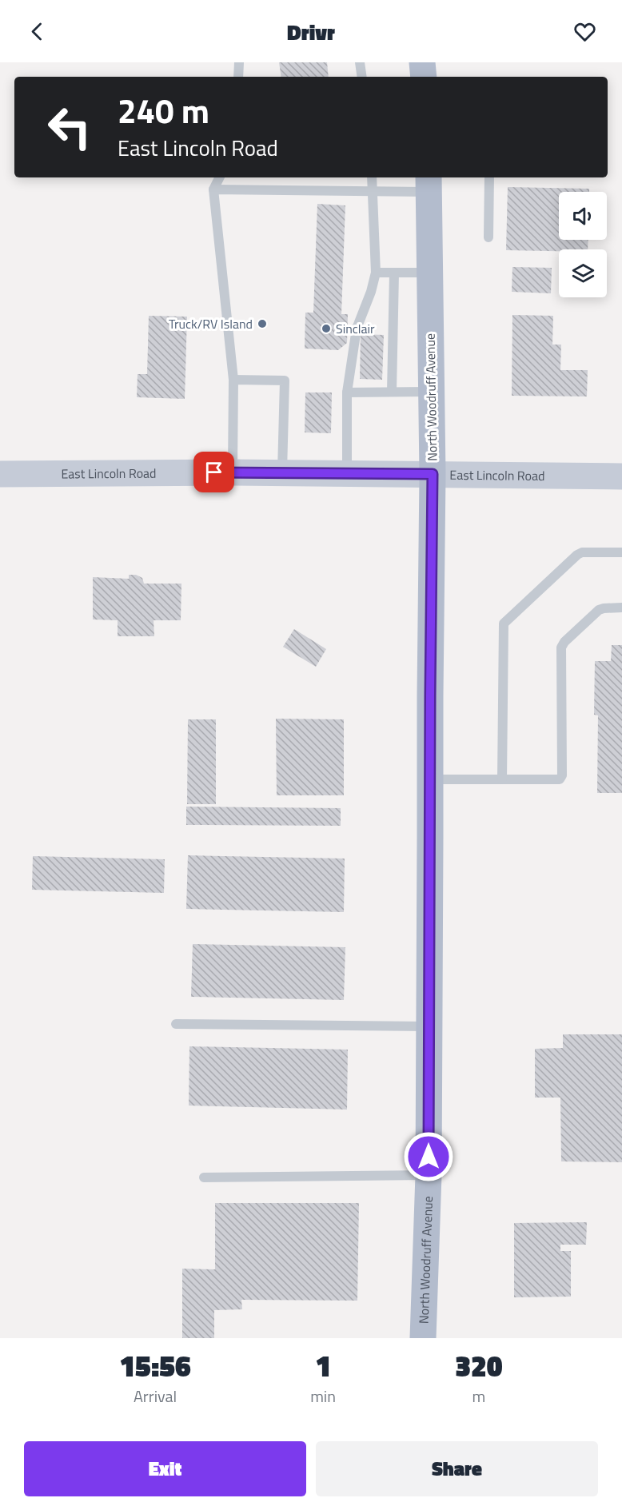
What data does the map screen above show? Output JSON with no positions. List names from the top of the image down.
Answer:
{
  "streets": {
    "main road": ["North Woodruff Avenue", "East Lincoln Road"]
  },
  "crossings": [
    ["North Woodruff Avenue", "East Lincoln Road"]
  ],
  "places": ["Truck/RV Island", "Sinclair"],
  "page": {
    "header": "Drivr",
    "turn": ["240 m", "East Lincoln Road"],
    "eta": [
      "15:56",
      "Arrival",
      "1",
      "min",
      "320",
      "m"
    ],
    "buttons": ["Exit", "Share"]
  }
}
